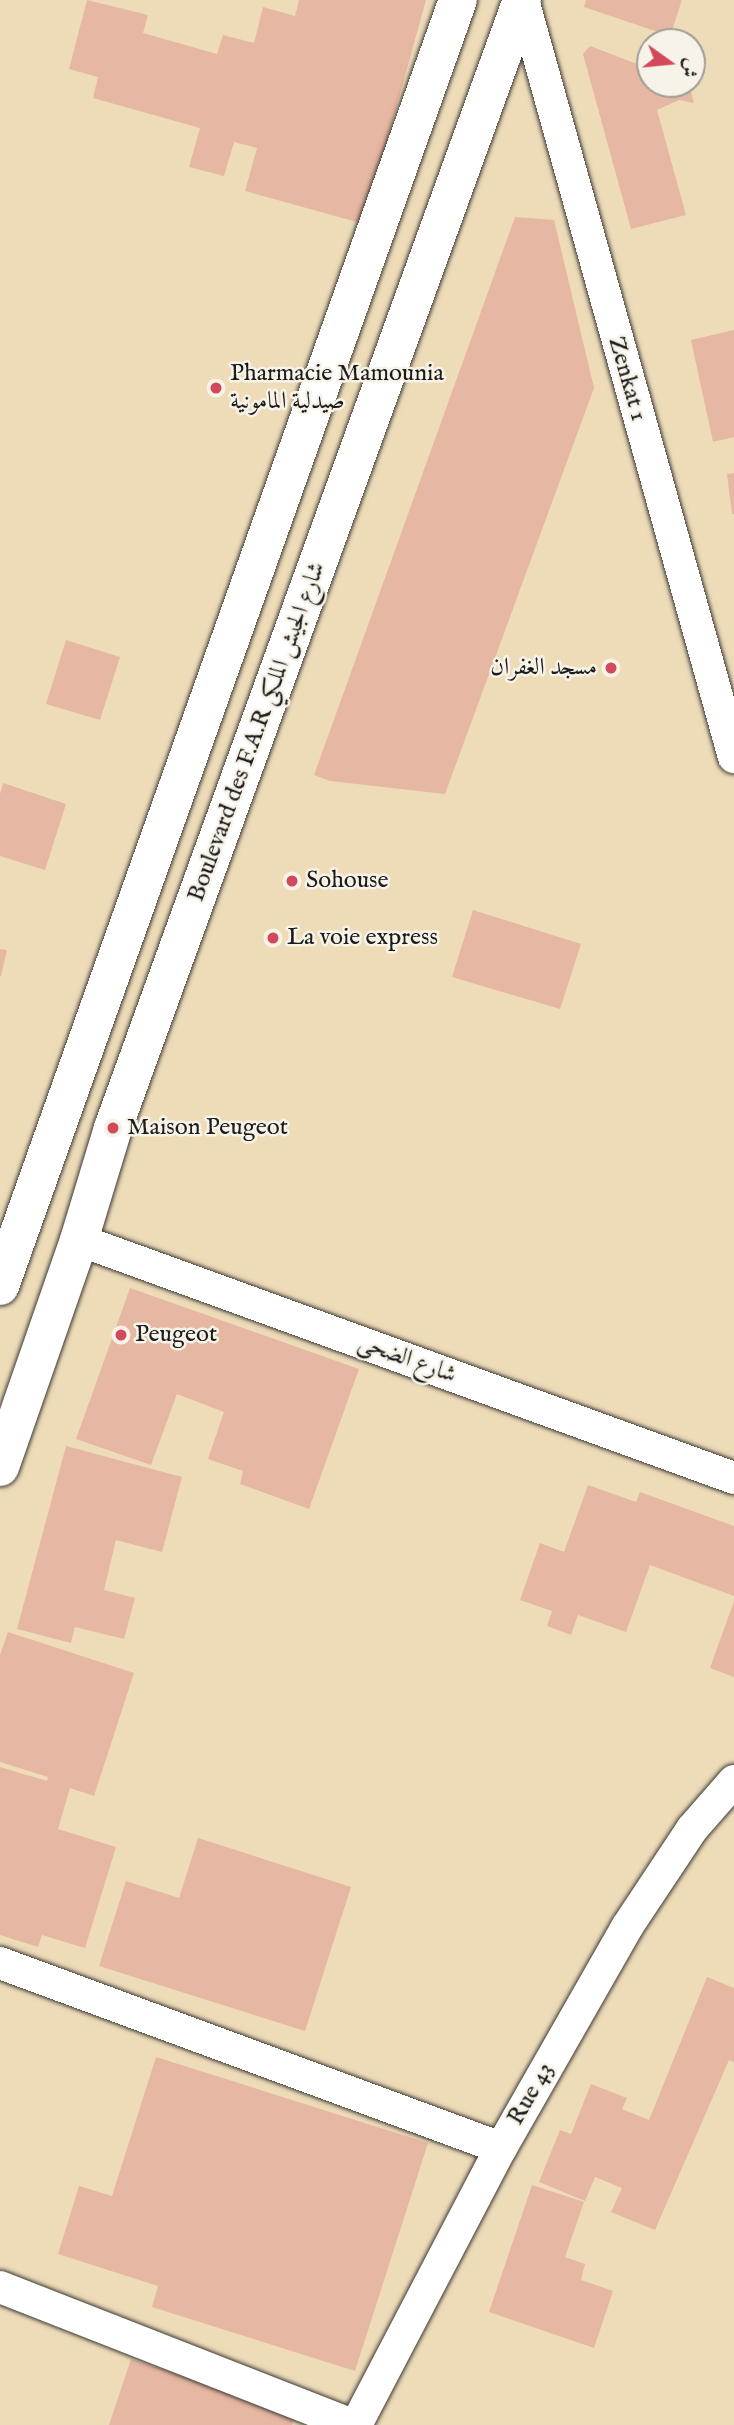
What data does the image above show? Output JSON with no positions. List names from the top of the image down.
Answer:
{
  "streets": {
    "main road": ["Boulevard des F.A.R شارع الجيش الملكي"],
    "street": ["Zenkat 1", "شارع الضحى", "Rue 43"]
  },
  "crossings": [
    ["Zenkat 1", "Boulevard des F.A.R شارع الجيش الملكي"],
    ["Boulevard des F.A.R شارع الجيش الملكي", "شارع الضحى"]
  ],
  "places": [
    "Pharmacie Mamounia صيدلية المامونية",
    "مسجد الغفران",
    "Sohouse",
    "La voie express",
    "Maison Peugeot",
    "Peugeot"
  ],
  "north": "right"
}
